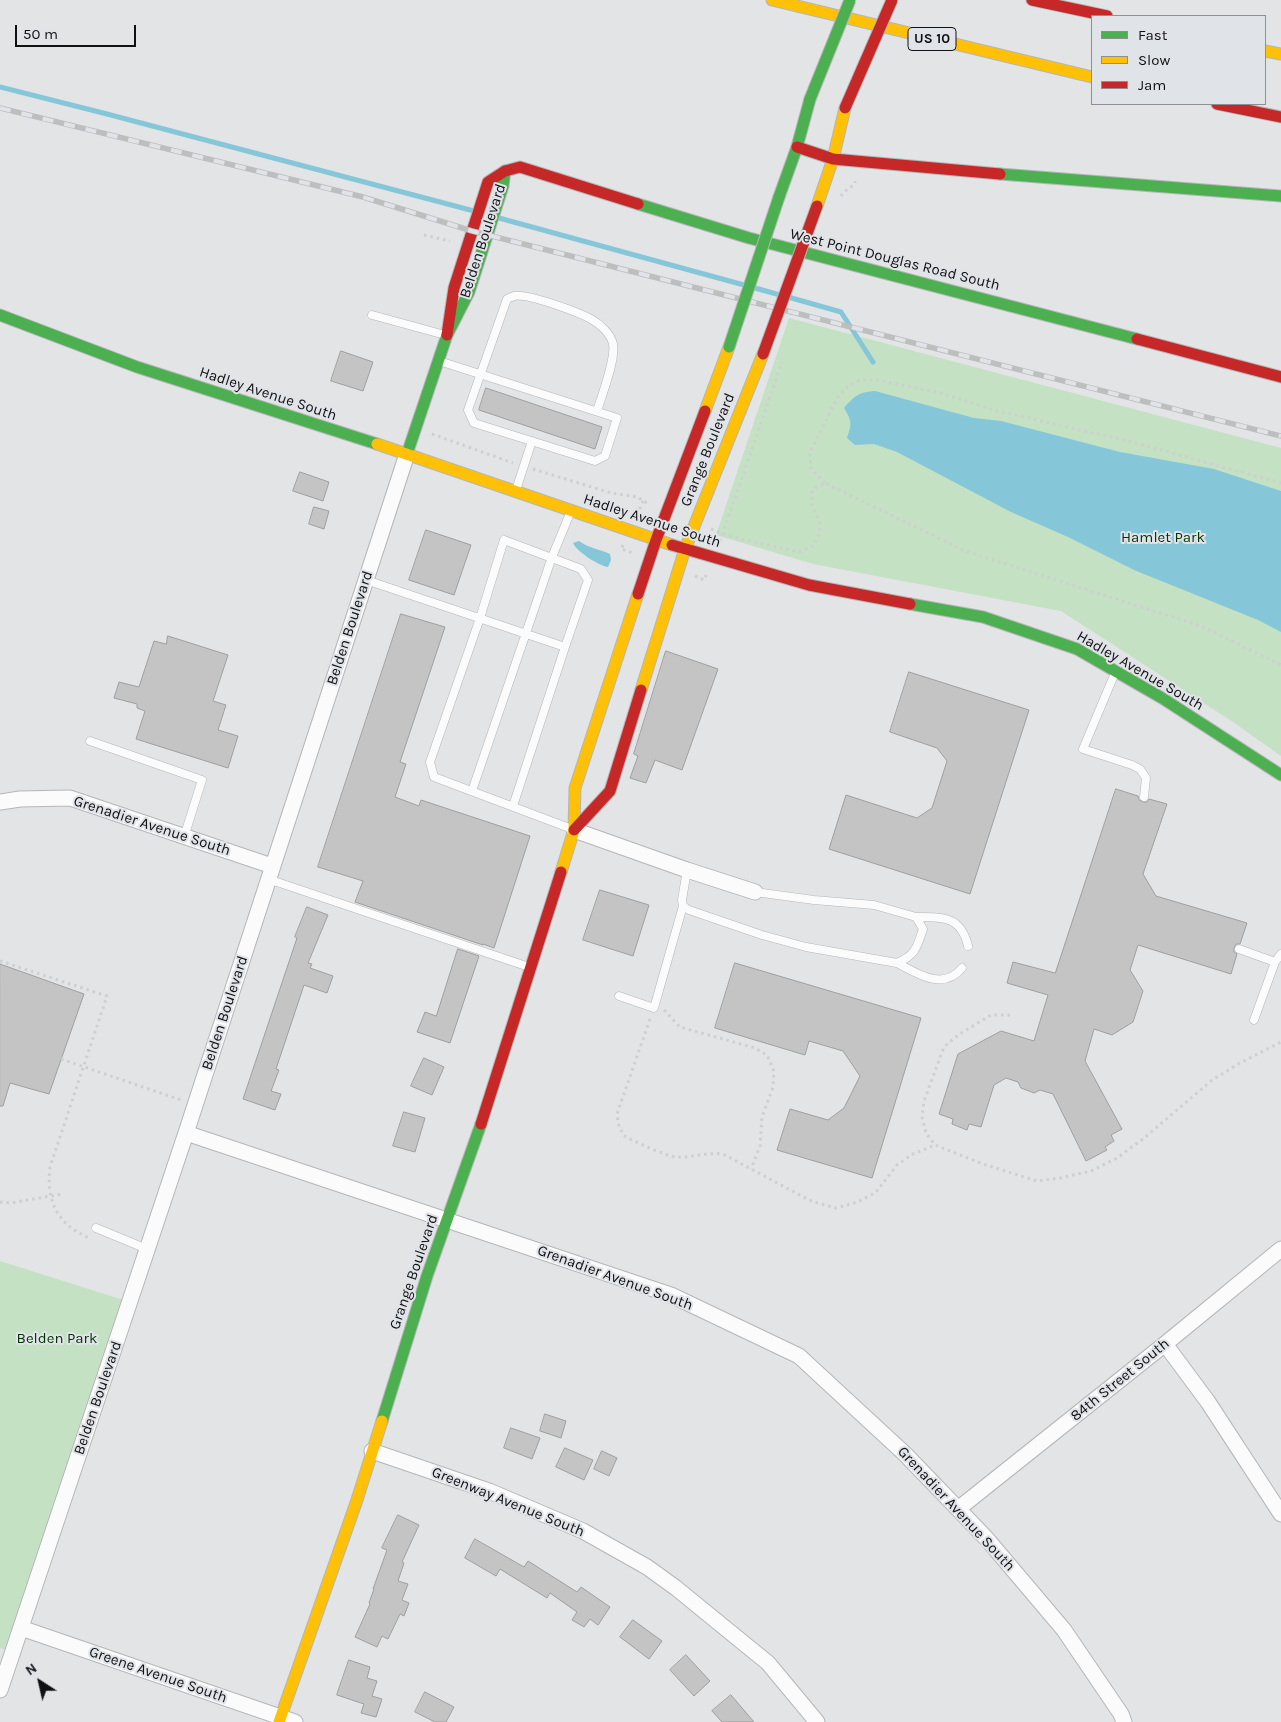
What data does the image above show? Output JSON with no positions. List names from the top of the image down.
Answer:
{
  "streets": {
    "main road": [
      "US 10",
      "Belden Boulevard",
      "West Point Douglas Road South",
      "Hadley Avenue South",
      "Grange Boulevard"
    ],
    "street": [
      "Grenadier Avenue South",
      "84th Street South",
      "Greenway Avenue South",
      "Greene Avenue South"
    ]
  },
  "crossings": [
    ["Belden Boulevard", "West Point Douglas Road South"],
    ["Belden Boulevard", "Hadley Avenue South"],
    ["Belden Boulevard", "Grenadier Avenue South"],
    ["Belden Boulevard", "Greene Avenue South"],
    ["Hadley Avenue South", "Grange Boulevard"],
    ["Grange Boulevard", "Grenadier Avenue South"],
    ["Grange Boulevard", "Greenway Avenue South"],
    ["Grange Boulevard", "Greene Avenue South"],
    ["Grenadier Avenue South", "84th Street South"]
  ],
  "parks": ["Hamlet Park", "Belden Park"],
  "legend": ["Fast", "Slow", "Jam"],
  "scale_bar": "50 m",
  "north": "top left"
}
